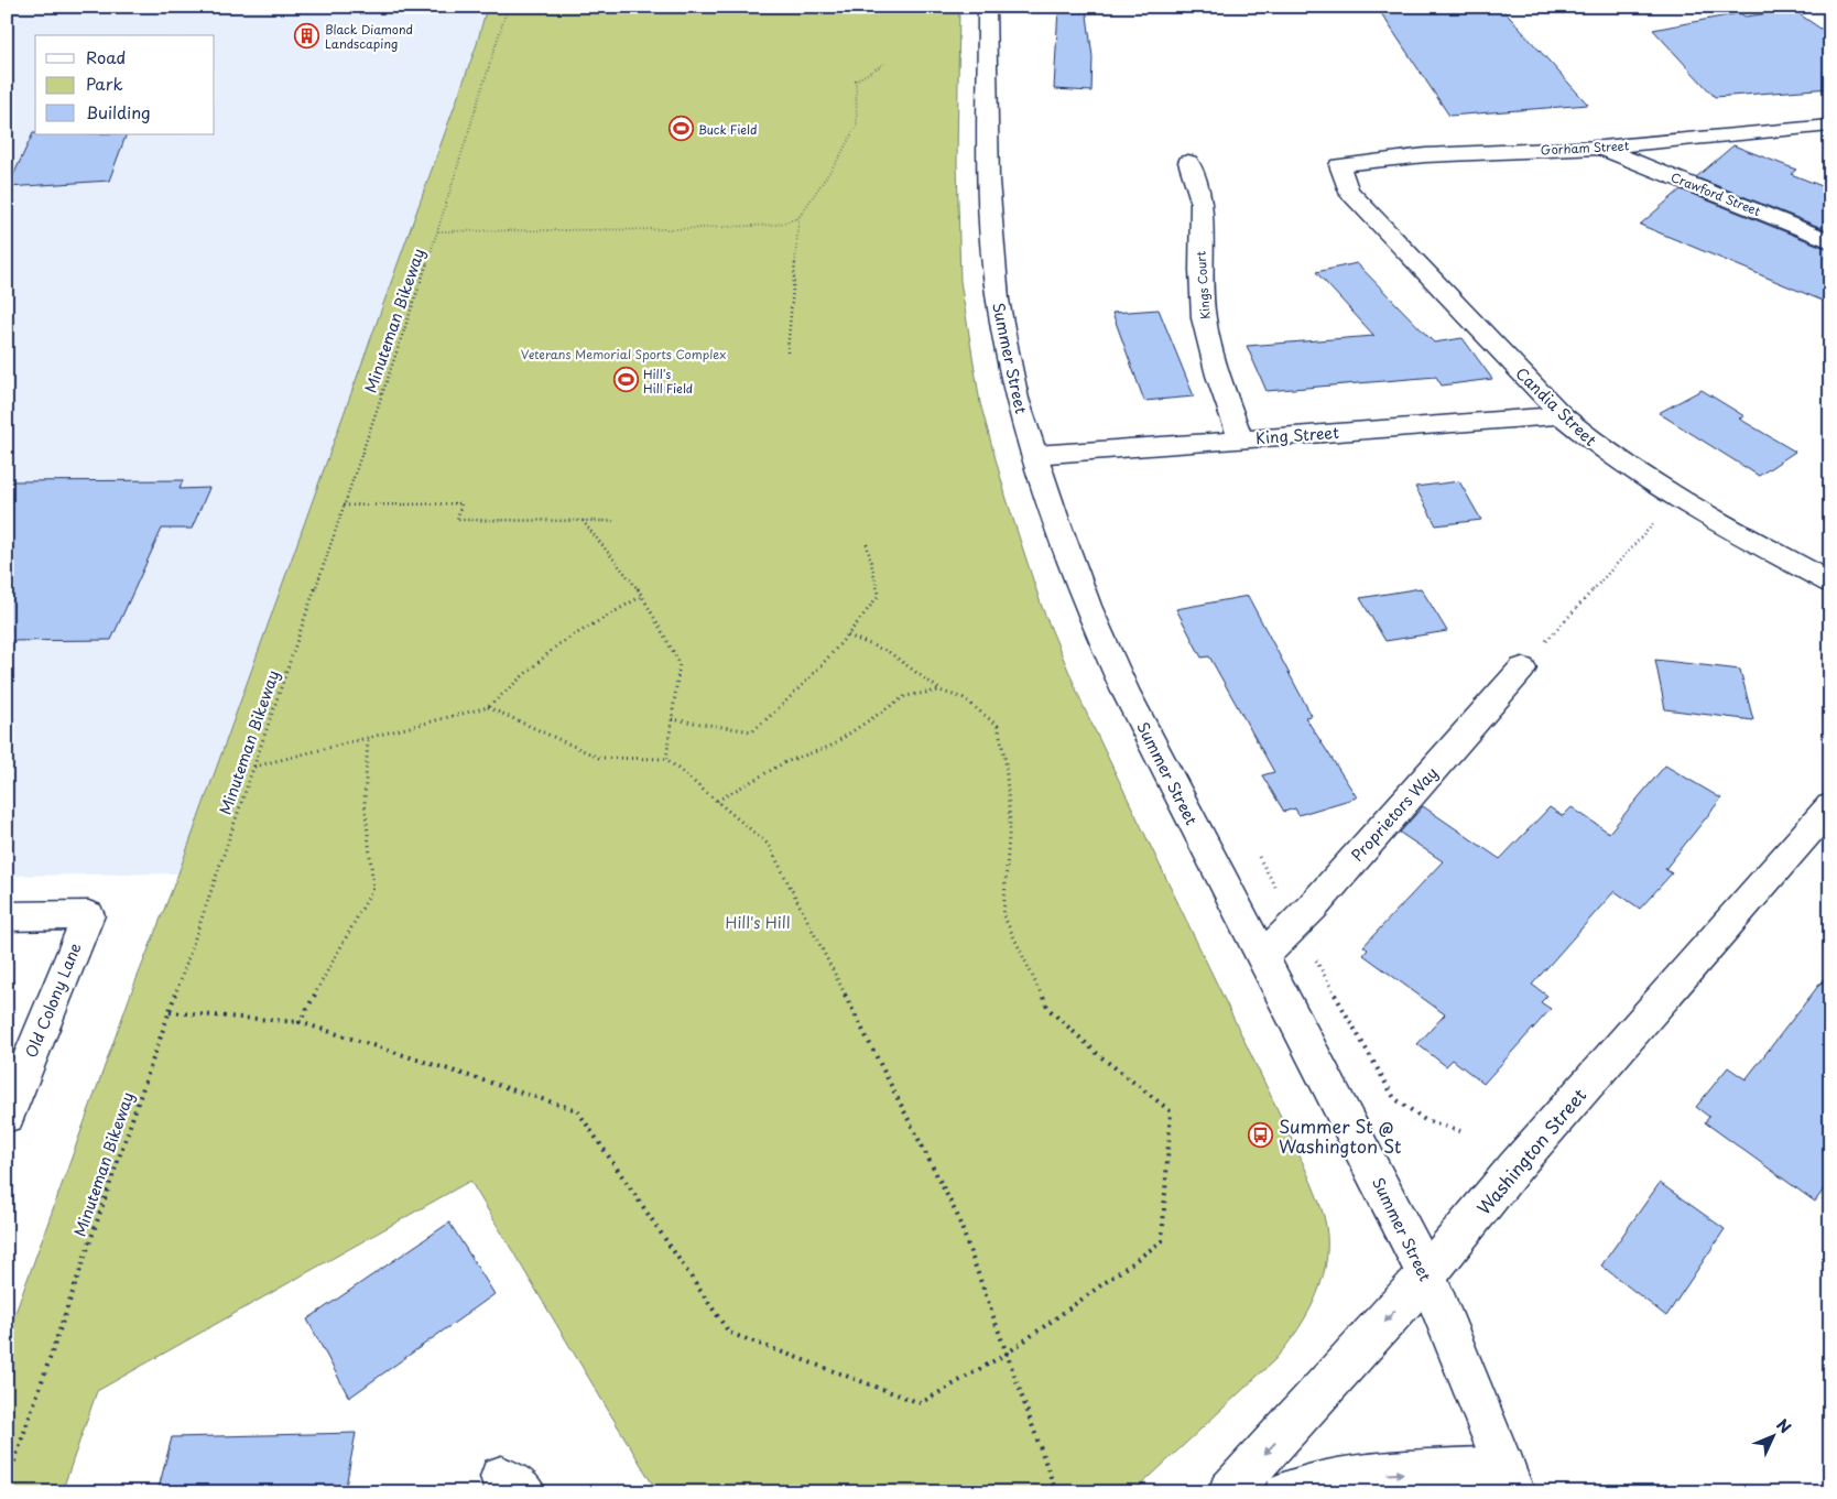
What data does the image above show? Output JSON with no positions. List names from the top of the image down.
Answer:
{
  "streets": {
    "street": [
      "Gorham Street",
      "Crawford Street",
      "Kings Court",
      "Summer Street",
      "Candia Street",
      "King Street",
      "Proprietors Way",
      "Old Colony Lane",
      "Washington Street"
    ],
    "path": ["Minuteman Bikeway"]
  },
  "crossings": [
    ["Gorham Street", "Crawford Street"],
    ["Gorham Street", "Candia Street"],
    ["Kings Court", "King Street"],
    ["Summer Street", "King Street"],
    ["Summer Street", "Proprietors Way"],
    ["Summer Street", "Washington Street"],
    ["Candia Street", "King Street"]
  ],
  "parks": ["Veterans Memorial Sports Complex", "Hill's Hill"],
  "places": {
    "building": ["Black Diamond Landscaping"],
    "sports": ["Buck Field", "Hill's Hill Field"],
    "bus stop": ["Summer St @ Washington St"]
  },
  "legend": ["Road", "Park", "Building"],
  "north": "top right"
}
